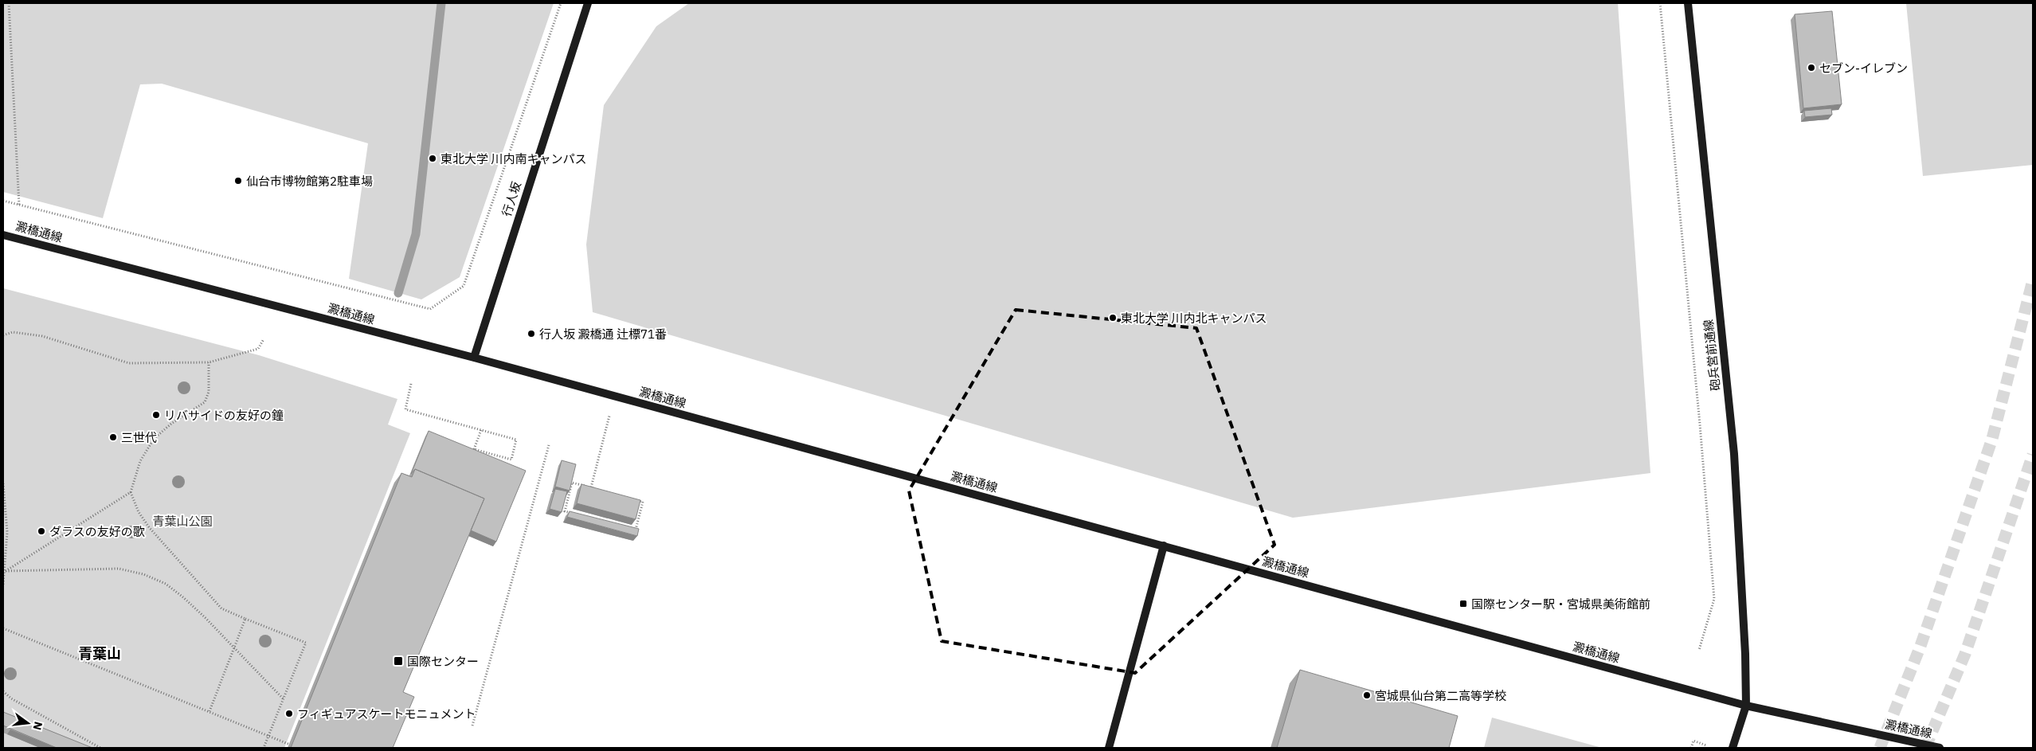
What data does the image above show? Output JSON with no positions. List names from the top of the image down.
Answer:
{
  "streets": {
    "street": ["行人坂", "澱橋通線", "砲兵営前通線"]
  },
  "crossings": [
    ["行人坂", "澱橋通線"],
    ["澱橋通線", "砲兵営前通線"]
  ],
  "districts": ["青葉山"],
  "parks": ["青葉山公園"],
  "places": {
    "other": [
      "セブン-イレブン",
      "東北大学 川内南キャンパス",
      "仙台市博物館第2駐車場",
      "東北大学 川内北キャンパス",
      "行人坂 澱橋通 辻標71番",
      "リバサイドの友好の鐘",
      "三世代",
      "ダラスの友好の歌",
      "宮城県仙台第二高等学校",
      "フィギュアスケートモニュメント"
    ],
    "transit": ["国際センター駅・宮城県美術館前", "国際センター"]
  },
  "north": "right"
}
